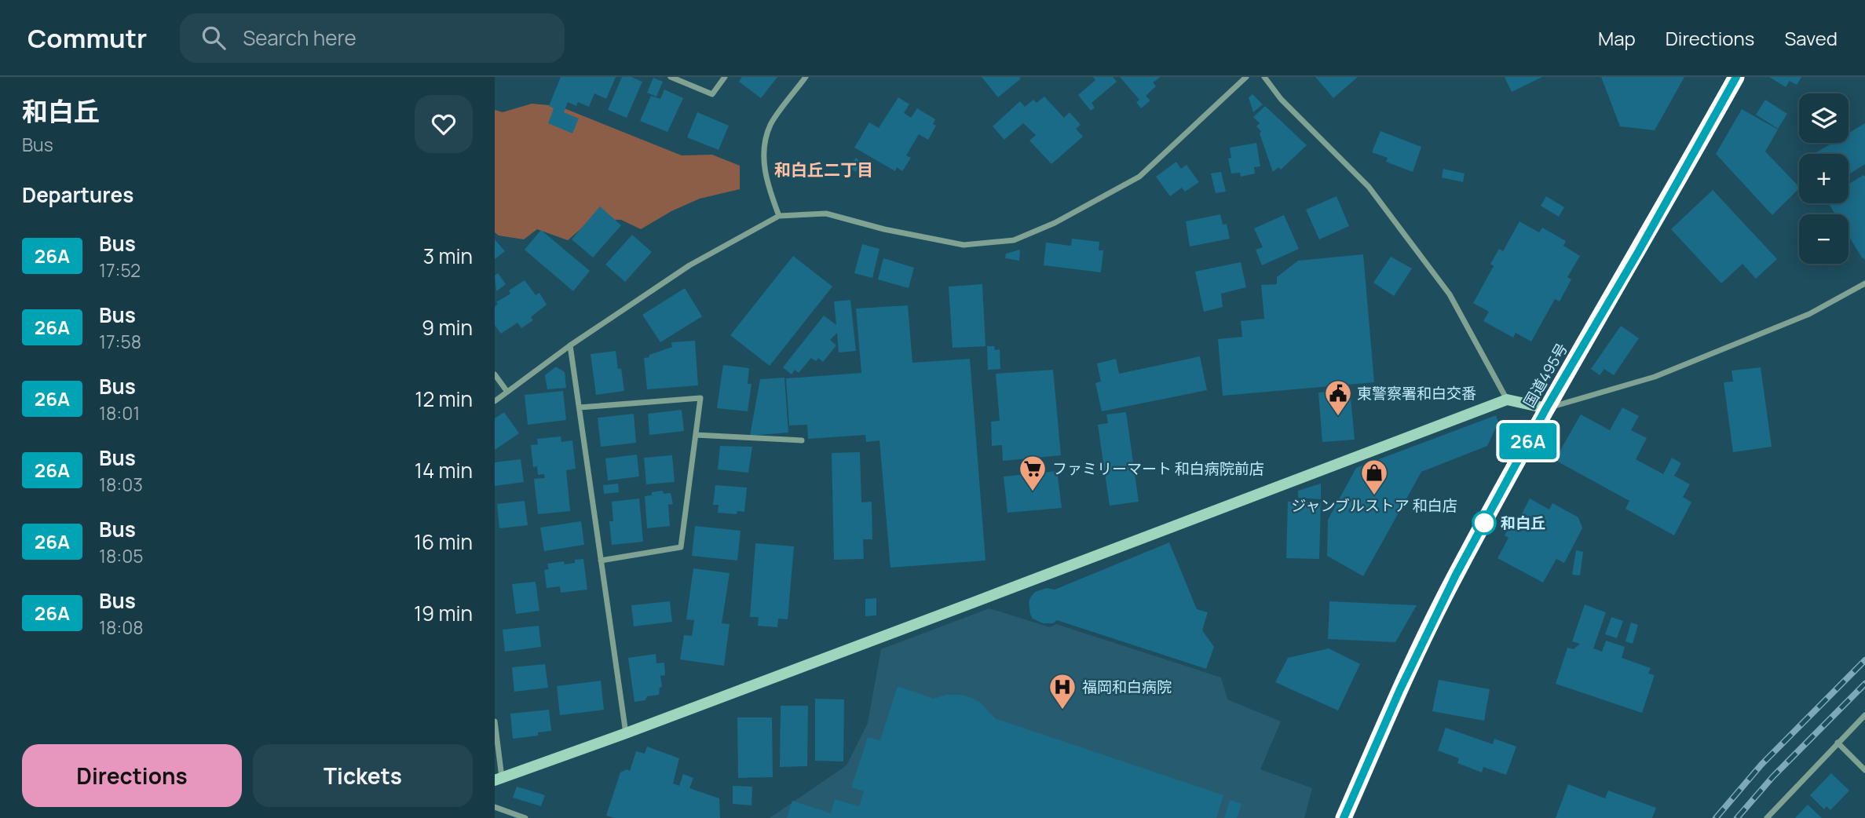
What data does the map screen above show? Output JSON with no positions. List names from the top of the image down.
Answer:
{
  "streets": {
    "highway": ["国道495号"]
  },
  "districts": ["和白丘二丁目"],
  "places": {
    "public building": ["東警察署和白交番"],
    "supermarket": ["ファミリーマート 和白病院前店"],
    "shop": ["ジャンブルストア 和白店"],
    "other": ["和白丘"],
    "hospital": ["福岡和白病院"]
  },
  "lines": ["bus line 26A"],
  "page": {
    "header": "Commutr",
    "search": "Search here",
    "nav": ["Map", "Directions", "Saved"],
    "heading": [
      ["和白丘", "Bus"],
      "Departures"
    ],
    "on_map": "26A",
    "map_buttons": ["+", "−"],
    "list": [
      {
        "mark": "26A",
        "name": "Bus",
        "note": "17:52",
        "value": "3 min"
      },
      {
        "mark": "26A",
        "name": "Bus",
        "note": "17:58",
        "value": "9 min"
      },
      {
        "mark": "26A",
        "name": "Bus",
        "note": "18:01",
        "value": "12 min"
      },
      {
        "mark": "26A",
        "name": "Bus",
        "note": "18:03",
        "value": "14 min"
      },
      {
        "mark": "26A",
        "name": "Bus",
        "note": "18:05",
        "value": "16 min"
      },
      {
        "mark": "26A",
        "name": "Bus",
        "note": "18:08",
        "value": "19 min"
      }
    ],
    "buttons": ["Directions", "Tickets"]
  }
}
